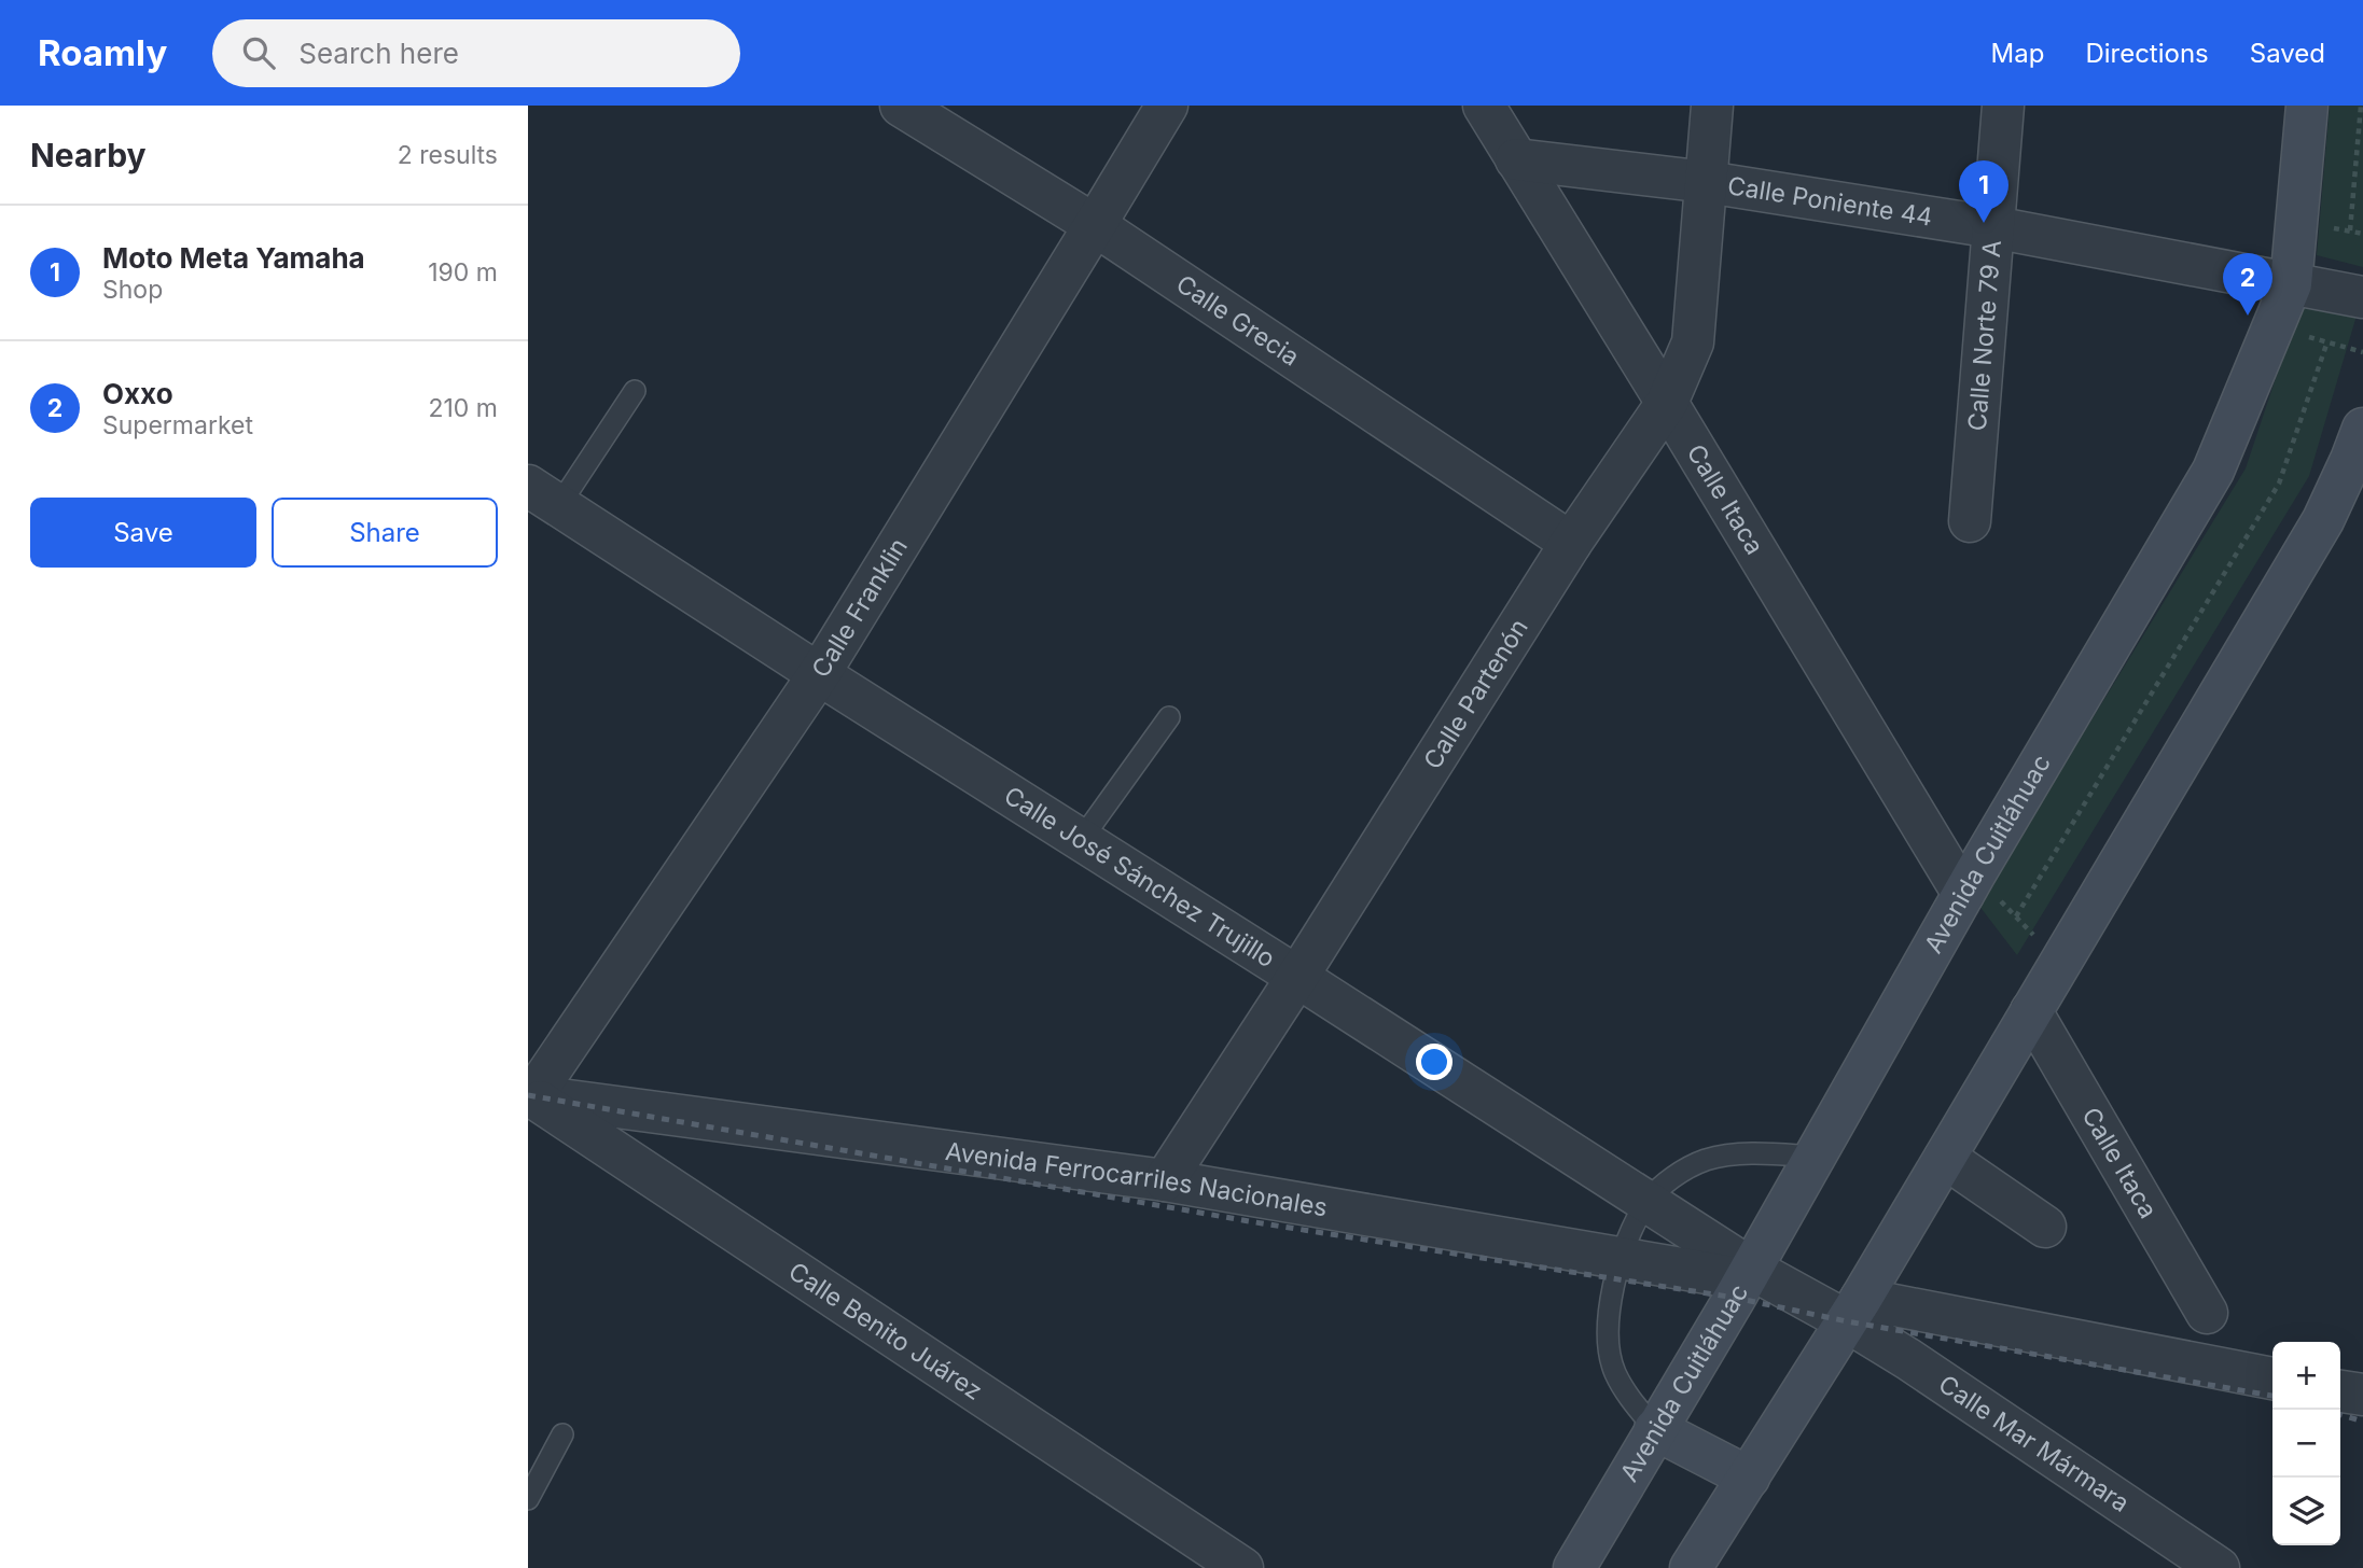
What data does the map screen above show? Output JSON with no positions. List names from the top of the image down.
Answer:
{
  "streets": {
    "main road": ["Avenida Cuitláhuac"],
    "street": [
      "Calle Poniente 44",
      "Calle Grecia",
      "Calle Norte 79 A",
      "Calle Itaca",
      "Calle Franklin",
      "Calle Partenón",
      "Calle José Sánchez Trujillo",
      "Avenida Ferrocarriles Nacionales",
      "Calle Benito Juárez",
      "Calle Mar Mármara"
    ]
  },
  "crossings": [
    ["Calle Poniente 44", "Calle Norte 79 A"],
    ["Calle Poniente 44", "Calle Itaca"],
    ["Calle Poniente 44", "Calle Partenón"],
    ["Calle Poniente 44", "Avenida Cuitláhuac"],
    ["Calle Grecia", "Calle Franklin"],
    ["Calle Grecia", "Calle Partenón"],
    ["Calle Itaca", "Calle Partenón"],
    ["Calle Itaca", "Avenida Cuitláhuac"],
    ["Calle Franklin", "Calle José Sánchez Trujillo"],
    ["Calle Franklin", "Avenida Ferrocarriles Nacionales"],
    ["Calle Franklin", "Calle Benito Juárez"],
    ["Calle Partenón", "Calle José Sánchez Trujillo"],
    ["Calle Partenón", "Avenida Ferrocarriles Nacionales"],
    ["Avenida Cuitláhuac", "Calle José Sánchez Trujillo"],
    ["Avenida Cuitláhuac", "Avenida Ferrocarriles Nacionales"],
    ["Avenida Cuitláhuac", "Calle Mar Mármara"],
    ["Calle José Sánchez Trujillo", "Avenida Ferrocarriles Nacionales"],
    ["Calle José Sánchez Trujillo", "Calle Mar Mármara"],
    ["Avenida Ferrocarriles Nacionales", "Calle Benito Juárez"],
    ["Avenida Ferrocarriles Nacionales", "Calle Mar Mármara"]
  ],
  "page": {
    "header": "Roamly",
    "search": "Search here",
    "nav": ["Map", "Directions", "Saved"],
    "heading": ["Nearby", "2 results"],
    "pins": ["1", "2"],
    "list": [
      {
        "mark": "1",
        "name": "Moto Meta Yamaha",
        "note": "Shop",
        "value": "190 m"
      },
      {
        "mark": "2",
        "name": "Oxxo",
        "note": "Supermarket",
        "value": "210 m"
      }
    ],
    "buttons": ["Save", "Share"],
    "map_buttons": ["+", "−"]
  }
}
